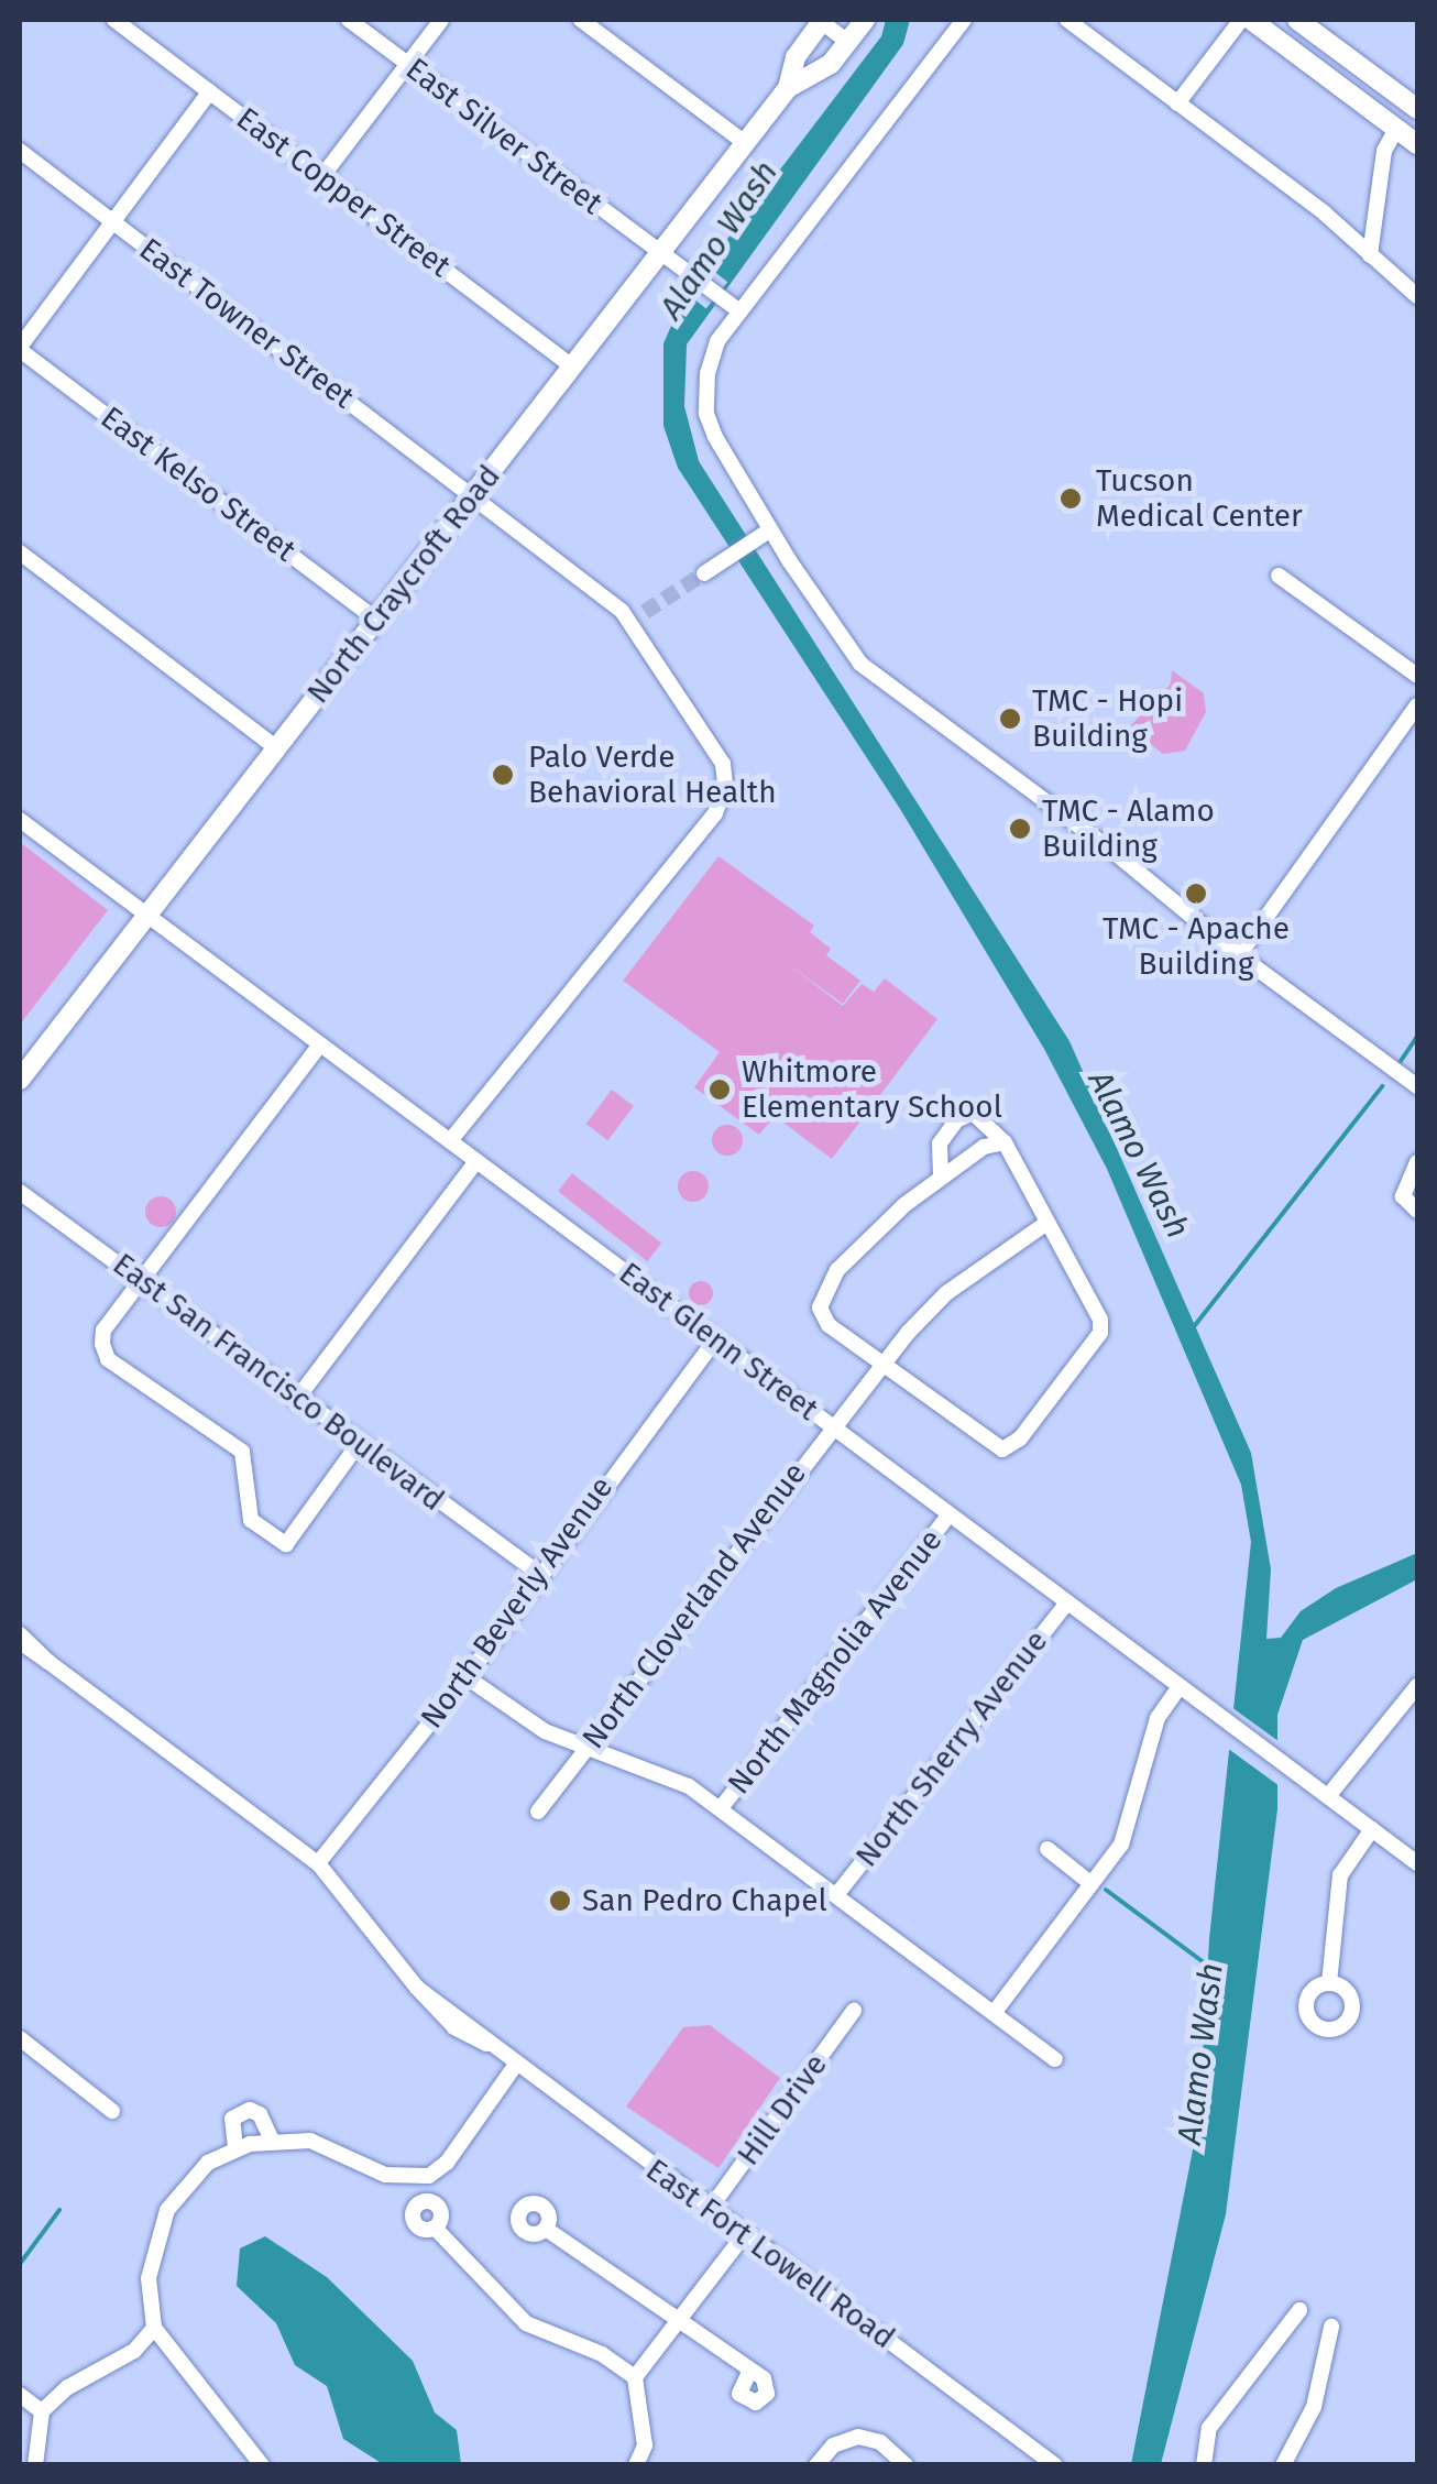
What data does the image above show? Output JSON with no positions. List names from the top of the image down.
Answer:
{
  "streets": {
    "main road": ["North Craycroft Road"],
    "street": [
      "East Silver Street",
      "East Copper Street",
      "East Towner Street",
      "East Kelso Street",
      "East Glenn Street",
      "East San Francisco Boulevard",
      "North Beverly Avenue",
      "North Cloverland Avenue",
      "North Magnolia Avenue",
      "North Sherry Avenue",
      "Hill Drive",
      "East Fort Lowell Road"
    ]
  },
  "crossings": [
    ["East Silver Street", "North Craycroft Road"],
    ["East Copper Street", "North Craycroft Road"],
    ["East Towner Street", "North Craycroft Road"],
    ["East Towner Street", "East Glenn Street"],
    ["East Kelso Street", "North Craycroft Road"],
    ["North Craycroft Road", "East Glenn Street"],
    ["East Glenn Street", "North Beverly Avenue"],
    ["East Glenn Street", "North Cloverland Avenue"],
    ["East Glenn Street", "North Magnolia Avenue"],
    ["East Glenn Street", "North Sherry Avenue"],
    ["East San Francisco Boulevard", "North Beverly Avenue"],
    ["North Beverly Avenue", "East Fort Lowell Road"],
    ["Hill Drive", "East Fort Lowell Road"]
  ],
  "water": ["Alamo Wash"],
  "places": [
    "Tucson Medical Center",
    "TMC - Hopi Building",
    "Palo Verde Behavioral Health",
    "TMC - Alamo Building",
    "TMC - Apache Building",
    "Whitmore Elementary School",
    "San Pedro Chapel"
  ]
}
